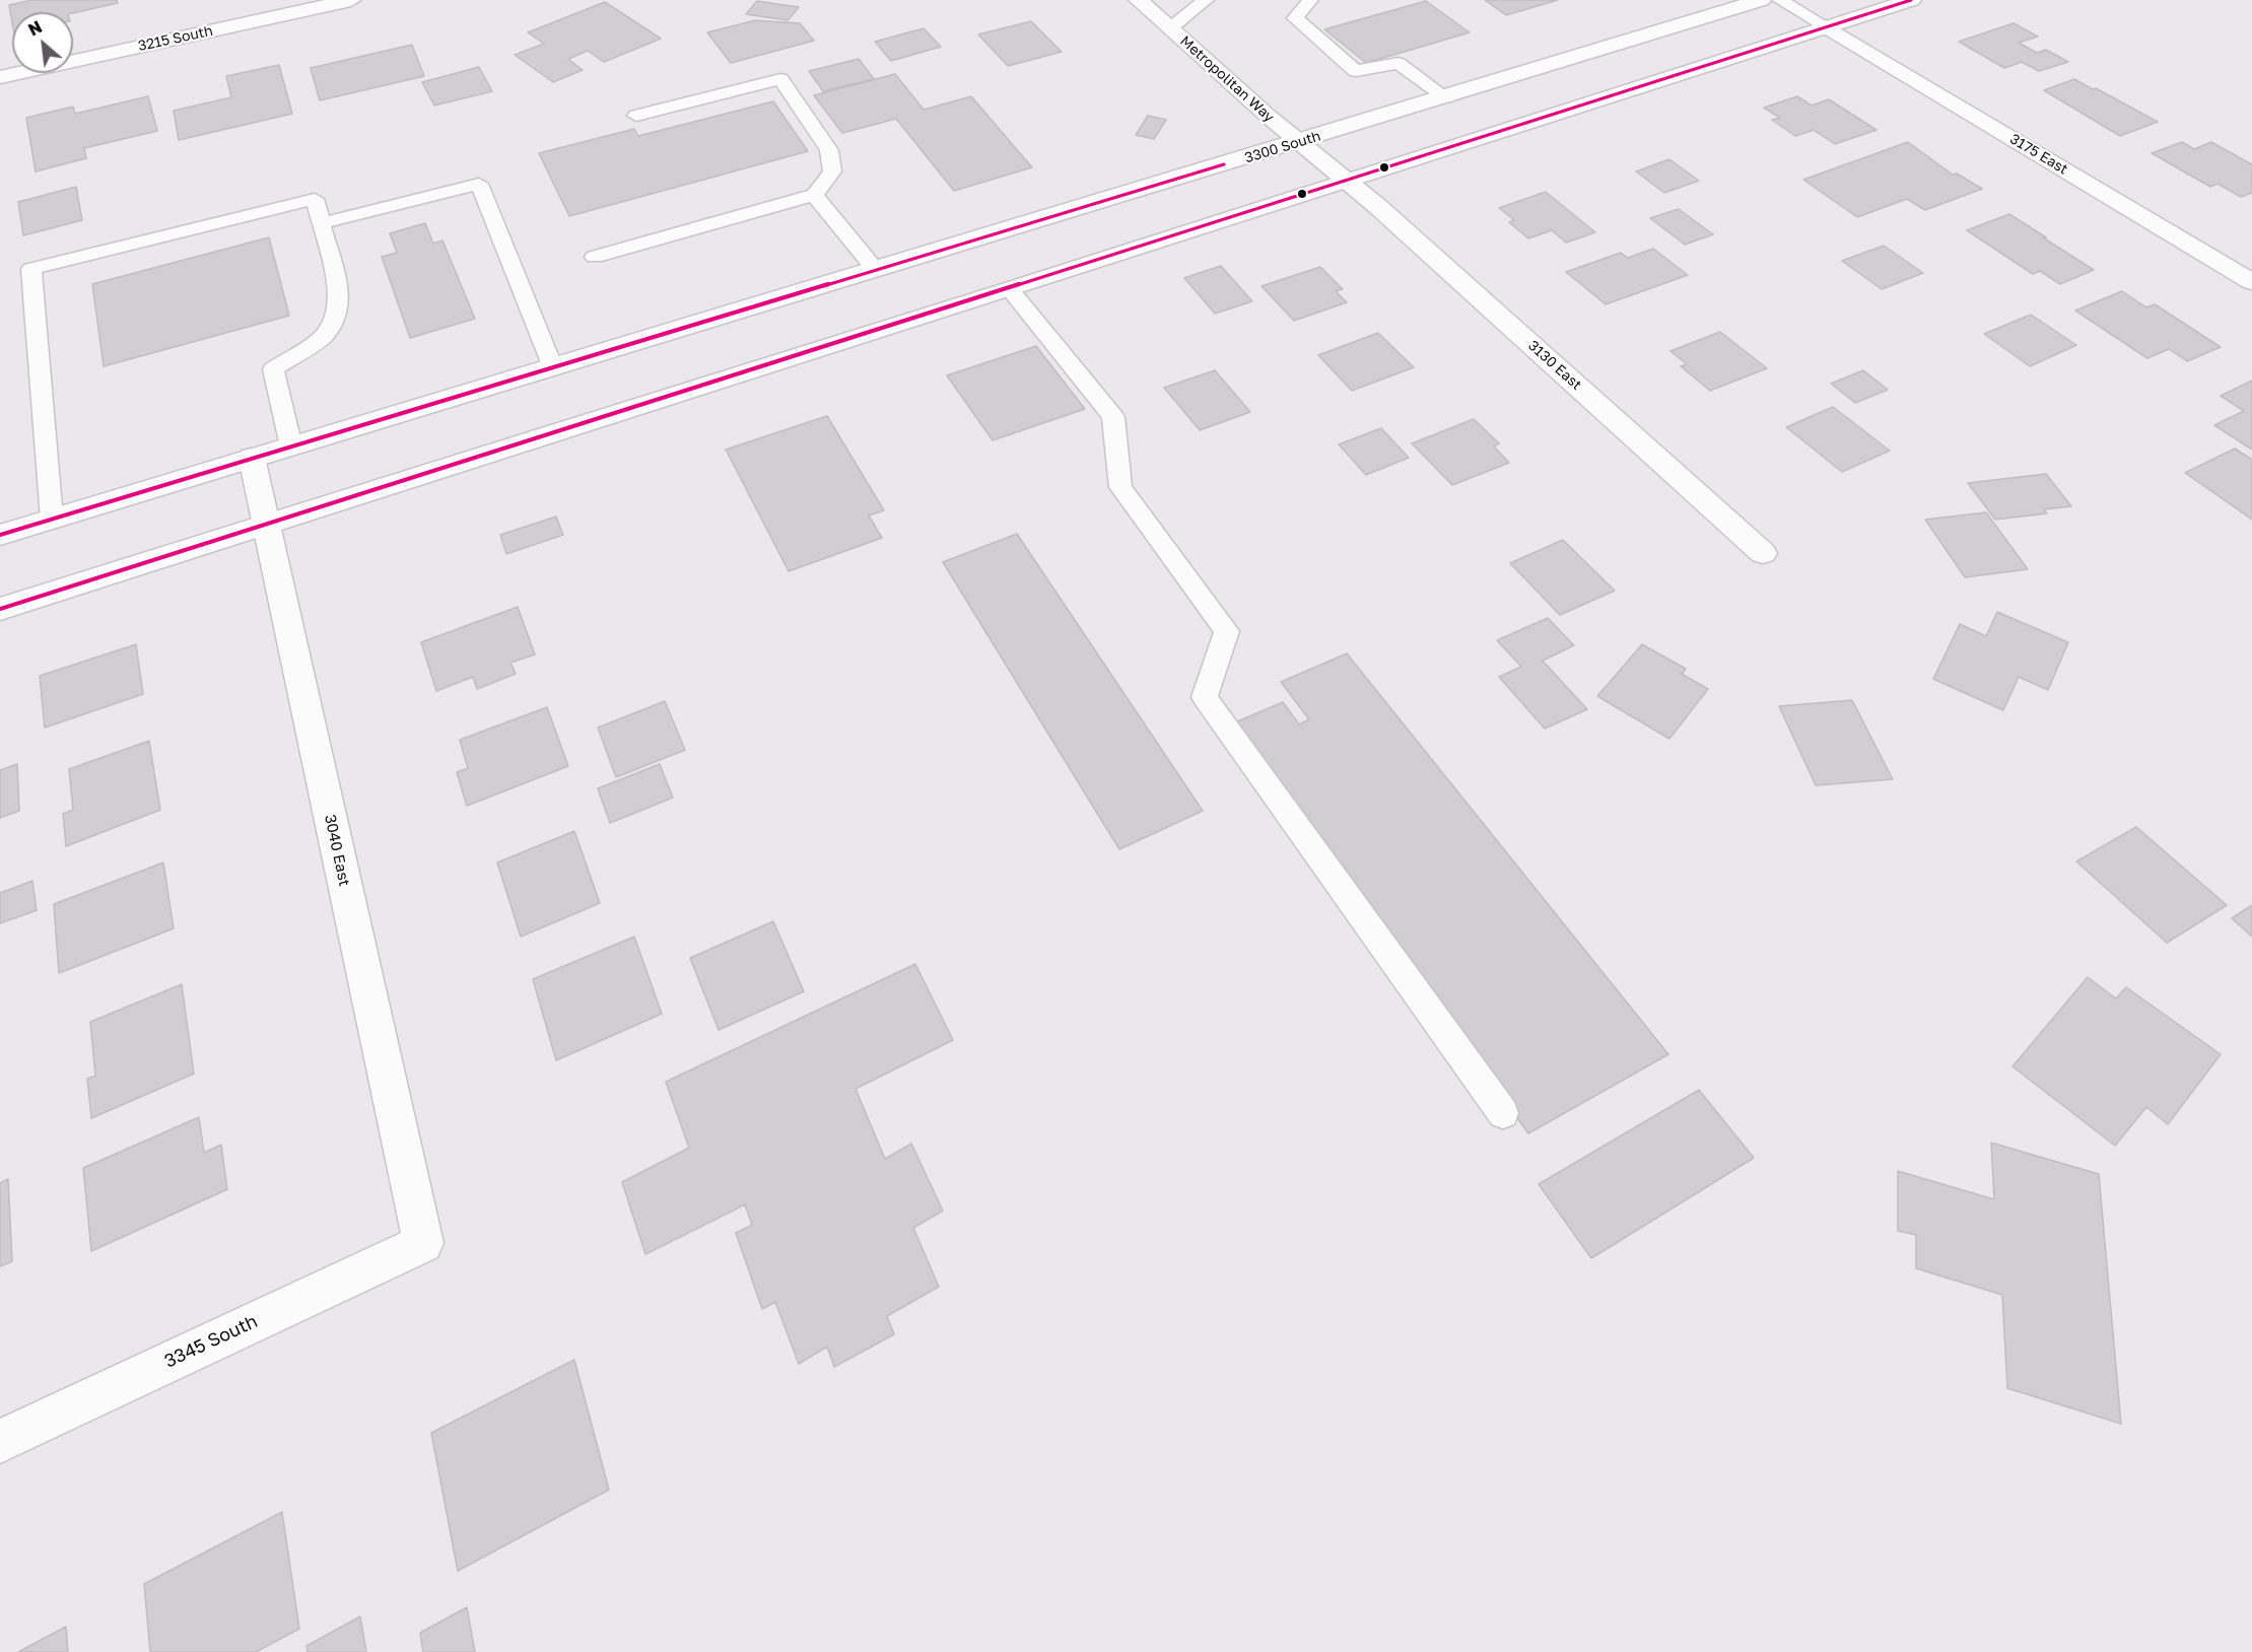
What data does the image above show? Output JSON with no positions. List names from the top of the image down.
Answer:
{
  "streets": {
    "main road": [
      "3215 South",
      "Metropolitan Way",
      "3300 South",
      "3175 East",
      "3130 East",
      "3040 East",
      "3345 South"
    ]
  },
  "crossings": [
    ["Metropolitan Way", "3300 South"],
    ["Metropolitan Way", "3130 East"],
    ["3300 South", "3040 East"],
    ["3040 East", "3345 South"]
  ],
  "north": "top left"
}
